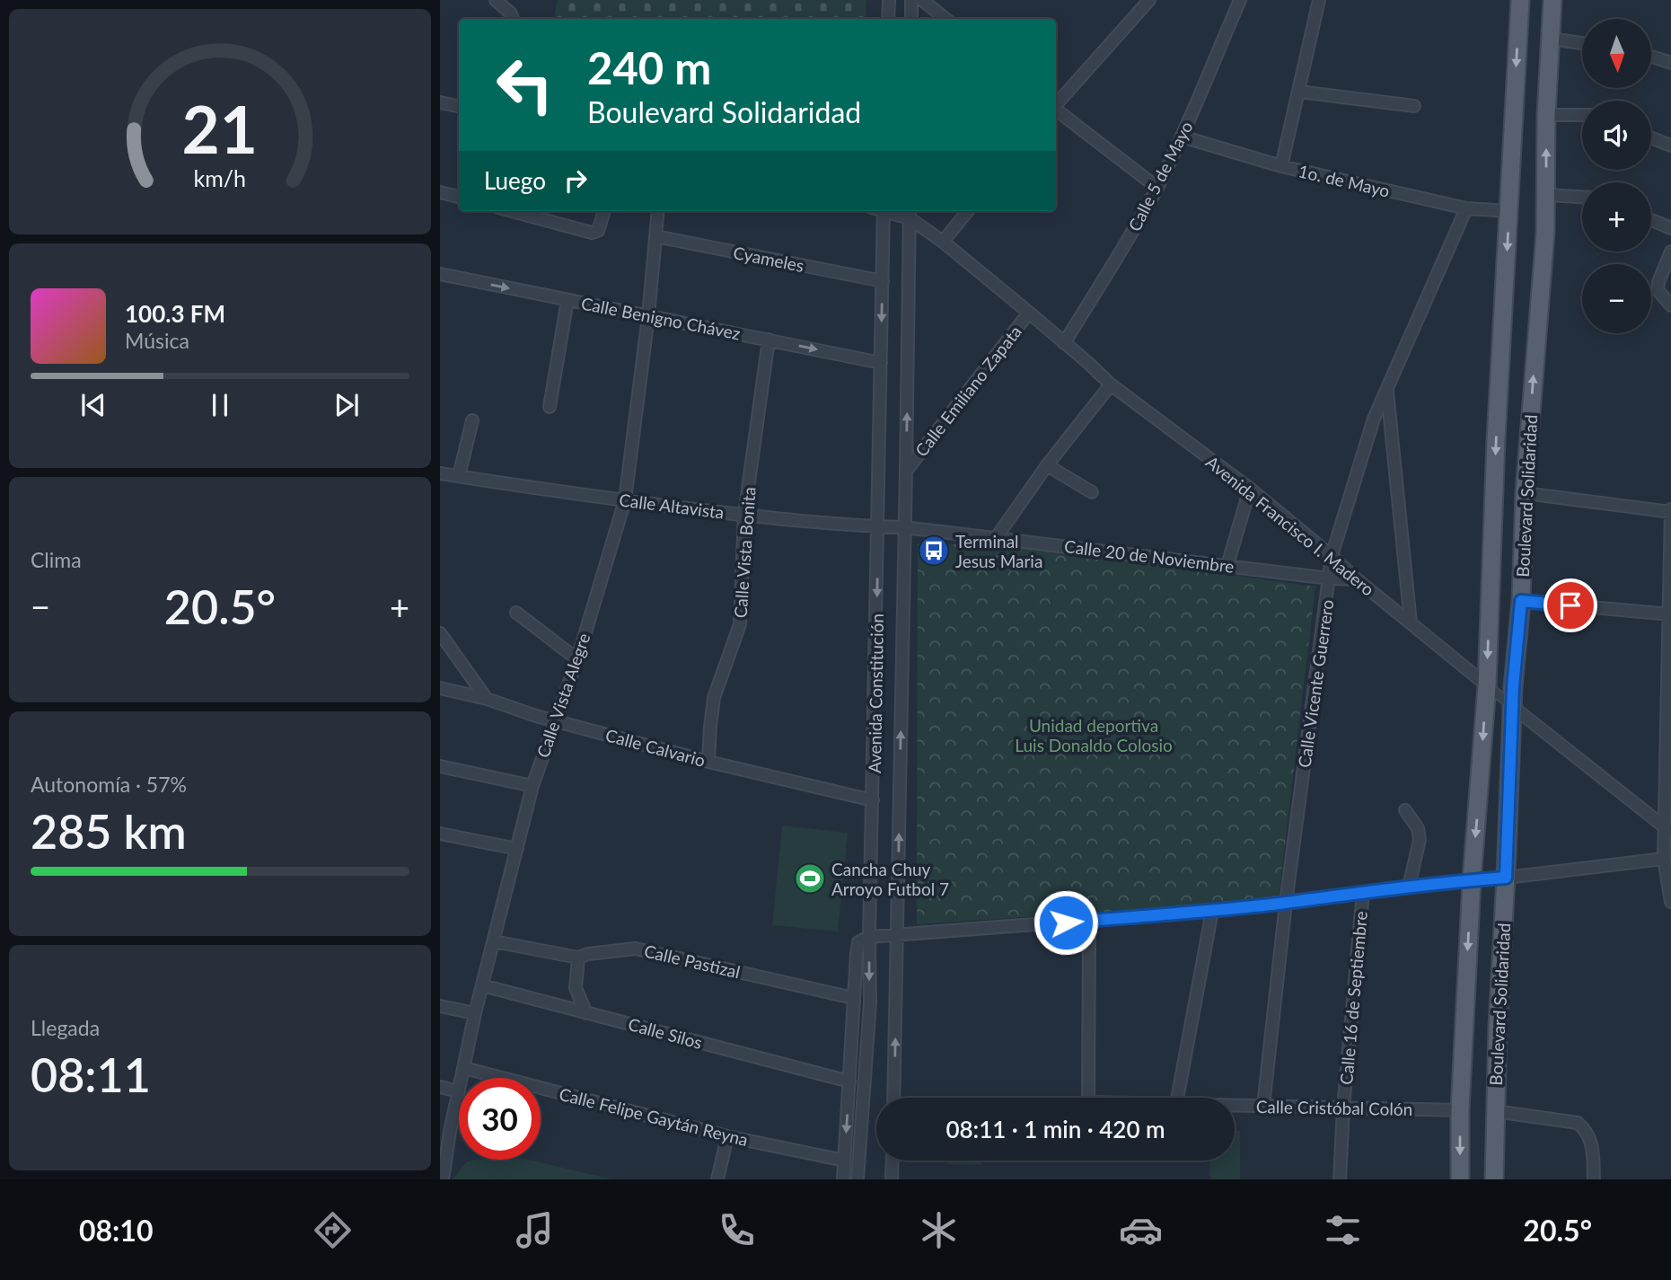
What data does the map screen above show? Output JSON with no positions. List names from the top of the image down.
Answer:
{
  "streets": {
    "main road": ["Boulevard Solidaridad"],
    "street": [
      "Calle 5 de Mayo",
      "1o. de Mayo",
      "Cyameles",
      "Calle Benigno Chávez",
      "Calle Emiliano Zapata",
      "Calle Altavista",
      "Avenida Francisco I. Madero",
      "Calle Vista Bonita",
      "Calle 20 de Noviembre",
      "Calle Vicente Guerrero",
      "Avenida Constitución",
      "Calle Vista Alegre",
      "Calle Calvario",
      "Calle Pastizal",
      "Calle 16 de Septiembre",
      "Calle Silos",
      "Calle Cristóbal Colón",
      "Calle Felipe Gaytán Reyna"
    ]
  },
  "crossings": [
    ["Calle 5 de Mayo", "1o. de Mayo"],
    ["Calle 5 de Mayo", "Avenida Francisco I. Madero"],
    ["1o. de Mayo", "Boulevard Solidaridad"],
    ["1o. de Mayo", "Calle Vicente Guerrero"],
    ["Cyameles", "Avenida Constitución"],
    ["Cyameles", "Calle Vista Alegre"],
    ["Calle Benigno Chávez", "Calle Vista Bonita"],
    ["Calle Benigno Chávez", "Avenida Constitución"],
    ["Calle Benigno Chávez", "Calle Vista Alegre"],
    ["Calle Emiliano Zapata", "Avenida Francisco I. Madero"],
    ["Calle Emiliano Zapata", "Avenida Constitución"],
    ["Boulevard Solidaridad", "Avenida Francisco I. Madero"],
    ["Boulevard Solidaridad", "Calle Cristóbal Colón"],
    ["Calle Altavista", "Calle Vista Bonita"],
    ["Calle Altavista", "Calle 20 de Noviembre"],
    ["Calle Altavista", "Avenida Constitución"],
    ["Calle Altavista", "Calle Vista Alegre"],
    ["Avenida Francisco I. Madero", "Calle 20 de Noviembre"],
    ["Avenida Francisco I. Madero", "Calle Vicente Guerrero"],
    ["Avenida Francisco I. Madero", "Avenida Constitución"],
    ["Calle Vista Bonita", "Calle Calvario"],
    ["Calle 20 de Noviembre", "Calle Vicente Guerrero"],
    ["Calle 20 de Noviembre", "Avenida Constitución"],
    ["Calle Vicente Guerrero", "Calle Cristóbal Colón"],
    ["Avenida Constitución", "Calle Calvario"],
    ["Calle Vista Alegre", "Calle Calvario"],
    ["Calle Vista Alegre", "Calle Pastizal"],
    ["Calle Vista Alegre", "Calle Silos"],
    ["Calle Vista Alegre", "Calle Felipe Gaytán Reyna"],
    ["Calle 16 de Septiembre", "Calle Cristóbal Colón"]
  ],
  "one_way": ["Calle Benigno Chávez"],
  "parks": ["Unidad deportiva Luis Donaldo Colosio"],
  "places": {
    "bus stop": ["Terminal Jesus Maria"],
    "sports": ["Cancha Chuy Arroyo Futbol 7"]
  },
  "north": "bottom",
  "page": {
    "map_buttons": ["+", "−"],
    "turn": ["240 m", "Boulevard Solidaridad"],
    "then": "Luego",
    "song": ["100.3 FM", "Música"],
    "tile": [
      "Clima",
      ["Autonomía · 57%", "285 km"],
      ["Llegada", "08:11"]
    ],
    "heat": ["−", "20.5°", "+"],
    "limit": "30",
    "trip": "08:11 · 1 min · 420 m",
    "tabs": ["08:10", "20.5°"],
    "gauge": ["21", "km/h"]
  }
}
